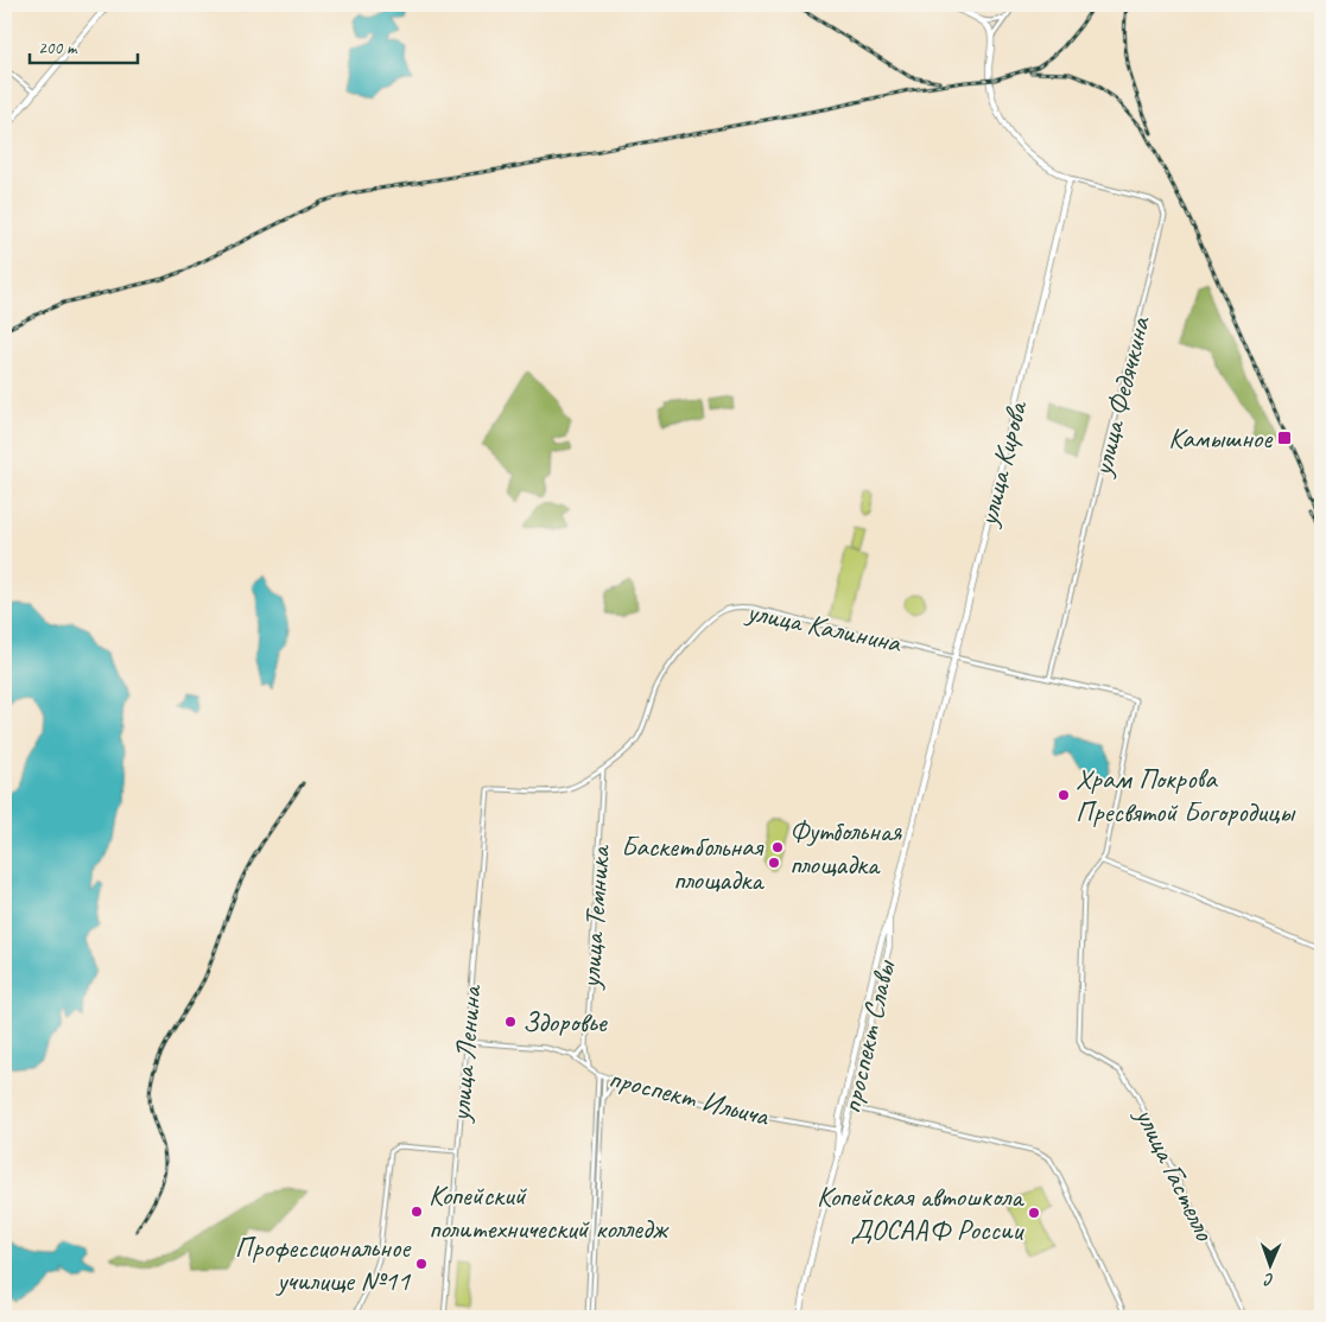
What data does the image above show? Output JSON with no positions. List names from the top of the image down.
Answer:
{
  "streets": {
    "main road": ["улица Кирова", "проспект Славы", "проспект Ильича"],
    "street": [
      "улица Федячкина",
      "улица Калинина",
      "улица Темника",
      "улица Ленина",
      "улица Гастелло"
    ]
  },
  "crossings": [
    ["улица Федячкина", "улица Кирова"],
    ["улица Федячкина", "улица Калинина"],
    ["улица Кирова", "улица Калинина"],
    ["улица Кирова", "проспект Славы"],
    ["улица Калинина", "улица Темника"],
    ["улица Калинина", "улица Ленина"],
    ["улица Калинина", "улица Гастелло"],
    ["улица Темника", "проспект Ильича"],
    ["проспект Славы", "проспект Ильича"],
    ["улица Ленина", "проспект Ильича"]
  ],
  "places": {
    "transit": ["Камышное"],
    "other": [
      "Храм Покрова Пресвятой Богородицы",
      "Футбольная площадка",
      "Баскетбольная площадка",
      "Здоровье",
      "Копейский политехнический колледж",
      "Копейская автошкола ДОСААФ России",
      "Профессиональное училище №11"
    ]
  },
  "scale_bar": "200 m",
  "north": "bottom"
}
